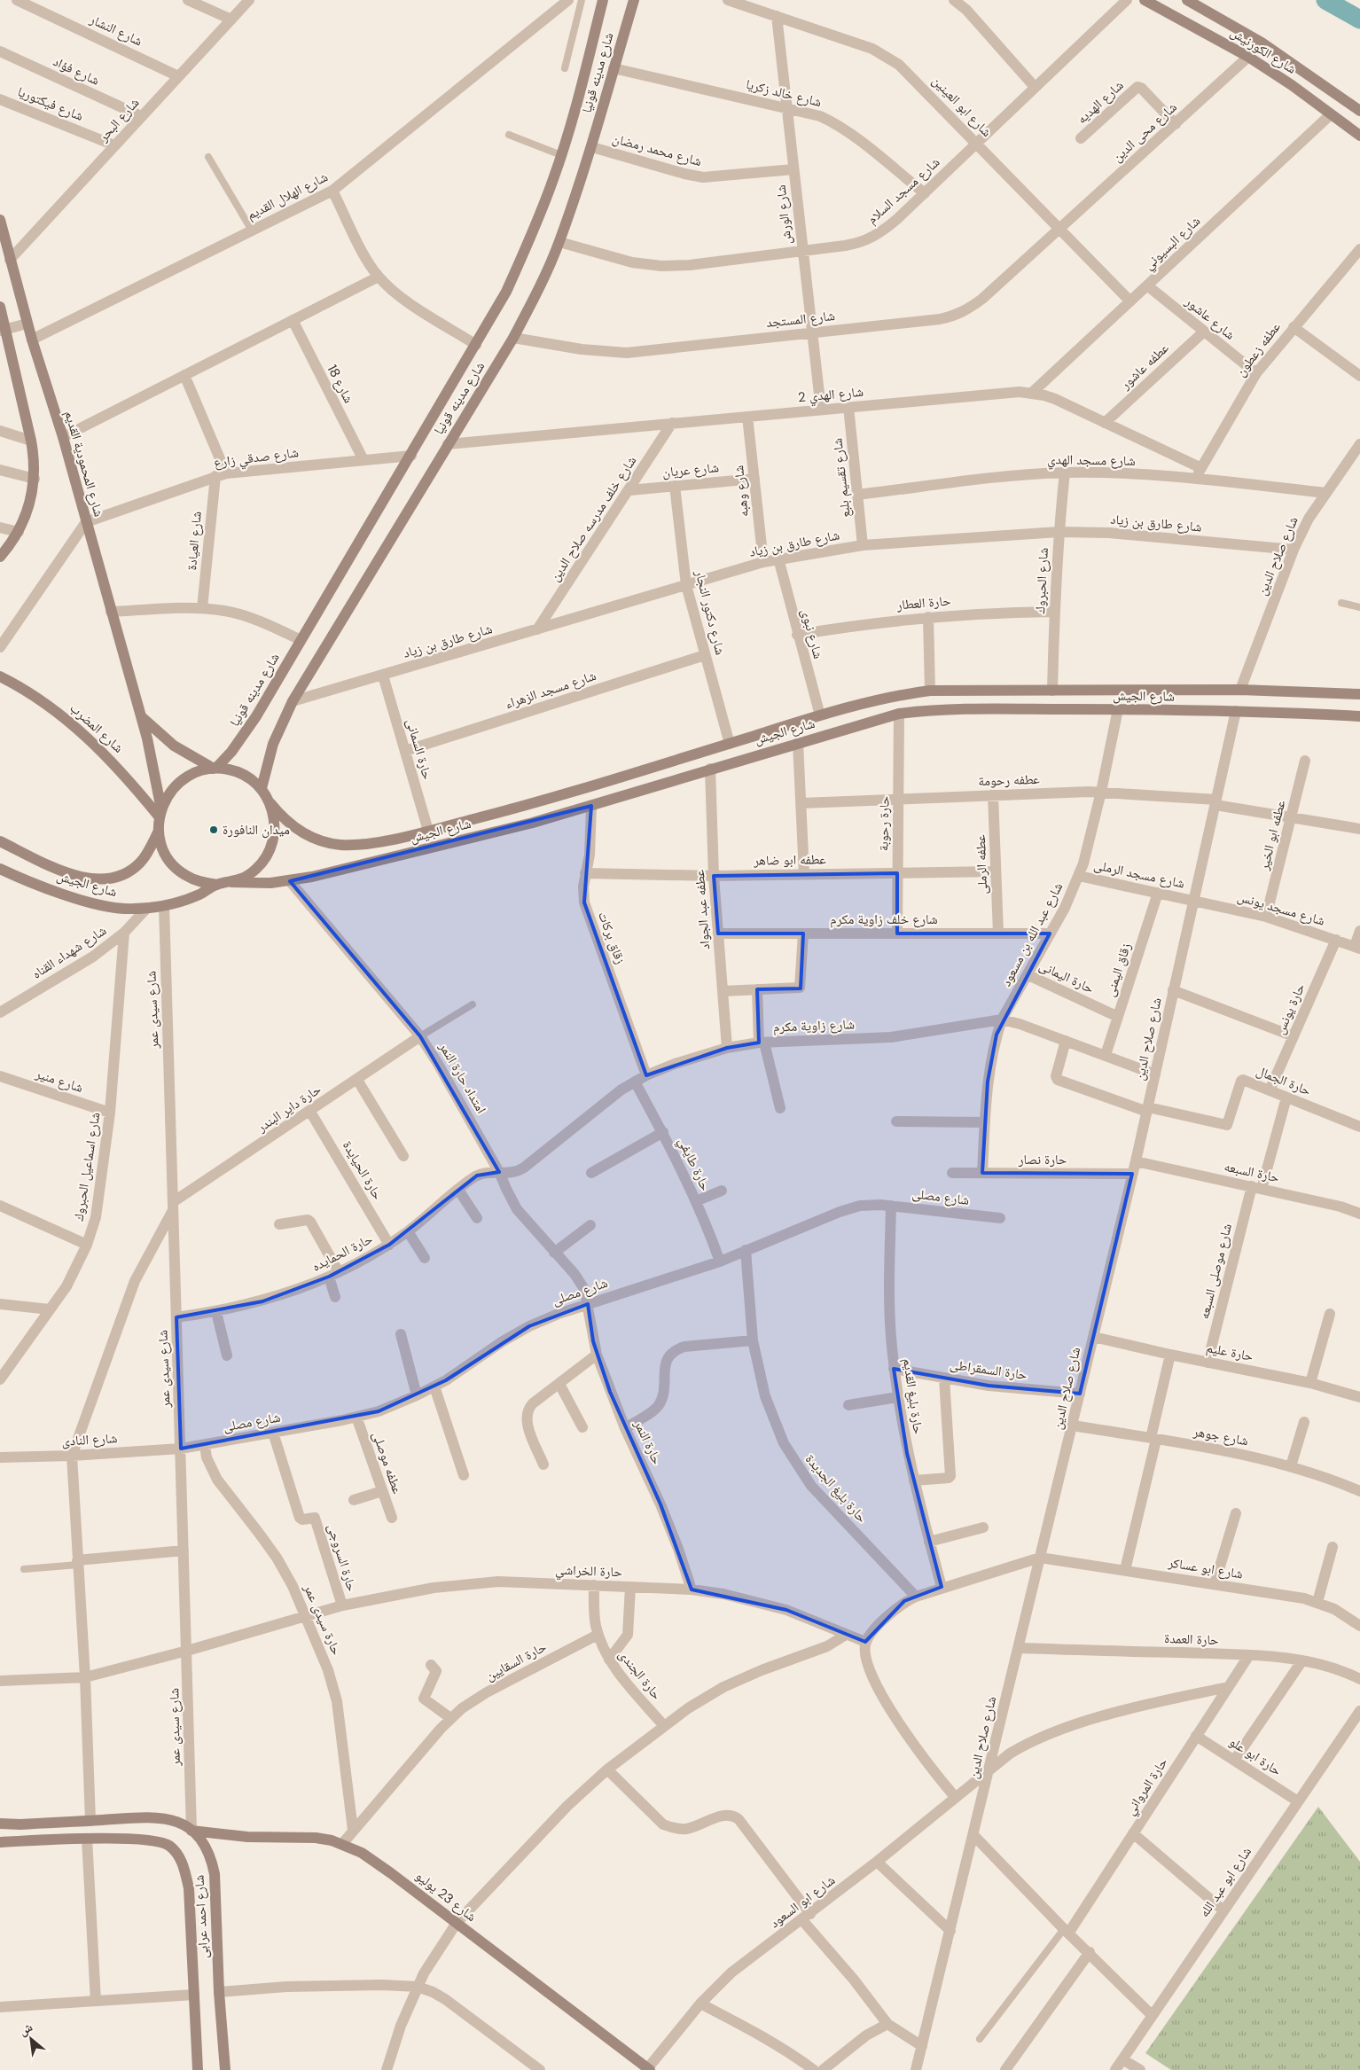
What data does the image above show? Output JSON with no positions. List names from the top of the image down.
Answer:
{
  "streets": {
    "main road": [
      "شارع الكورنيش",
      "شارع مدينه قونيا",
      "شارع المحمودية القديم",
      "شارع الجيش",
      "شارع المضرب",
      "شارع 23 يوليو",
      "شارع احمد عرابى"
    ],
    "street": [
      "شارع النشار",
      "شارع فؤاد",
      "شارع خالد زكريا",
      "شارع الهديه",
      "شارع فيكتوريا",
      "شارع ابو العينين",
      "شارع البحر",
      "شارع محى الدين",
      "شارع محمد رمضان",
      "شارع مسجد السلام",
      "شارع الهلال القديم",
      "شارع الورش",
      "شارع البسيوني",
      "شارع عاشور",
      "شارع المستجد",
      "عطفه زعطون",
      "عطفه عاشور",
      "شارع 18",
      "شارع الهدي 2",
      "شارع صدقي زارع",
      "شارع مسجد الهدي",
      "شارع عريان",
      "شارع تقسيم بلبع",
      "شارع وهبه",
      "شارع خلف مدرسه صلاح الدين",
      "شارع طارق بن زياد",
      "شارع العيادة",
      "شارع صلاح الدين",
      "شارع الحبروك",
      "حارة العطار",
      "شارع دكتور النجار",
      "شارع نبوى",
      "شارع مسجد الزهراء",
      "حارة السمانى",
      "عطفه رحومة",
      "حارة رحوبة",
      "عطفه ابو الخير",
      "عطفه ابو ضاهر",
      "عطفه الرملى",
      "شارع مسجد الرملى",
      "شارع مسجد يونس",
      "عطفه عبد الجواد",
      "شارع خلف زاوية مكرم",
      "شارع عبد الله بن مسعود",
      "زقاق بركات",
      "شارع شهداء القناه",
      "زقاق اليمنى",
      "حارة اليمانى",
      "حارة يونس",
      "شارع سيدى عمر",
      "شارع زاوية مكرم",
      "امتداد حارة النمر",
      "شارع منير",
      "حارة الجمال",
      "حارة داير البندر",
      "حارة نصار",
      "حارة طايفي",
      "شارع اسماعيل الحبروك",
      "حارة الحيايدة",
      "حارة السبعه",
      "شارع مصلى",
      "حارة الحمايده",
      "شارع موصلى السبعه",
      "حارة عليم",
      "حارة السمقراطى",
      "حارة بليغ القديم",
      "شارع جوهر",
      "شارع النادى",
      "حارة النمر",
      "عطفه موصلى",
      "حارة بليغ الجديدة",
      "حارة السروجى",
      "شارع ابو عساكر",
      "حارة الخراشي",
      "حارة سيدى عمر",
      "حارة العمدة",
      "حارة السقايين",
      "حارة الجندى",
      "حارة ابو علو",
      "حارة المرواني",
      "شارع ابو عبد الله",
      "شارع ابو السعود"
    ]
  },
  "crossings": [
    ["شارع النشار", "شارع البحر"],
    ["شارع الكورنيش", "شارع محى الدين"],
    ["شارع الكورنيش", "شارع البسيوني"],
    ["شارع فؤاد", "شارع البحر"],
    ["شارع مدينه قونيا", "شارع خالد زكريا"],
    ["شارع مدينه قونيا", "شارع محمد رمضان"],
    ["شارع مدينه قونيا", "شارع مسجد السلام"],
    ["شارع مدينه قونيا", "شارع المستجد"],
    ["شارع مدينه قونيا", "شارع الهدي 2"],
    ["شارع مدينه قونيا", "شارع صدقي زارع"],
    ["شارع مدينه قونيا", "شارع المحمودية القديم"],
    ["شارع مدينه قونيا", "شارع طارق بن زياد"],
    ["شارع مدينه قونيا", "شارع الجيش"],
    ["شارع مدينه قونيا", "شارع المضرب"],
    ["شارع خالد زكريا", "شارع مسجد السلام"],
    ["شارع خالد زكريا", "شارع الورش"],
    ["شارع الهديه", "شارع محى الدين"],
    ["شارع فيكتوريا", "شارع البحر"],
    ["شارع ابو العينين", "شارع محى الدين"],
    ["شارع ابو العينين", "شارع مسجد السلام"],
    ["شارع ابو العينين", "شارع الورش"],
    ["شارع ابو العينين", "شارع البسيوني"],
    ["شارع ابو العينين", "شارع المستجد"],
    ["شارع البحر", "شارع المحمودية القديم"],
    ["شارع محى الدين", "شارع المستجد"],
    ["شارع محمد رمضان", "شارع الورش"],
    ["شارع مسجد السلام", "شارع الورش"],
    ["شارع الهلال القديم", "شارع المحمودية القديم"],
    ["شارع الورش", "شارع المستجد"],
    ["شارع الورش", "شارع الهدي 2"],
    ["شارع البسيوني", "شارع عاشور"],
    ["شارع البسيوني", "شارع الهدي 2"],
    ["شارع عاشور", "عطفه زعطون"],
    ["شارع عاشور", "عطفه عاشور"],
    ["عطفه زعطون", "شارع الهدي 2"],
    ["عطفه زعطون", "شارع مسجد الهدي"],
    ["عطفه عاشور", "شارع الهدي 2"],
    ["شارع 18", "شارع صدقي زارع"],
    ["شارع الهدي 2", "شارع تقسيم بلبع"],
    ["شارع الهدي 2", "شارع وهبه"],
    ["شارع الهدي 2", "شارع خلف مدرسه صلاح الدين"],
    ["شارع صدقي زارع", "شارع المحمودية القديم"],
    ["شارع صدقي زارع", "شارع العيادة"],
    ["شارع مسجد الهدي", "شارع تقسيم بلبع"],
    ["شارع مسجد الهدي", "شارع صلاح الدين"],
    ["شارع مسجد الهدي", "شارع الحبروك"],
    ["شارع المحمودية القديم", "شارع الجيش"],
    ["شارع المحمودية القديم", "شارع المضرب"],
    ["شارع عريان", "شارع وهبه"],
    ["شارع عريان", "شارع خلف مدرسه صلاح الدين"],
    ["شارع عريان", "شارع دكتور النجار"],
    ["شارع تقسيم بلبع", "شارع طارق بن زياد"],
    ["شارع وهبه", "شارع طارق بن زياد"],
    ["شارع خلف مدرسه صلاح الدين", "شارع طارق بن زياد"],
    ["شارع طارق بن زياد", "شارع صلاح الدين"],
    ["شارع طارق بن زياد", "شارع الحبروك"],
    ["شارع طارق بن زياد", "شارع دكتور النجار"],
    ["شارع طارق بن زياد", "شارع نبوى"],
    ["شارع طارق بن زياد", "حارة السمانى"],
    ["شارع صلاح الدين", "شارع الجيش"],
    ["شارع صلاح الدين", "عطفه رحومة"],
    ["شارع صلاح الدين", "شارع مسجد الرملى"],
    ["شارع صلاح الدين", "شارع مسجد يونس"],
    ["شارع صلاح الدين", "شارع زاوية مكرم"],
    ["شارع صلاح الدين", "حارة الجمال"],
    ["شارع صلاح الدين", "حارة نصار"],
    ["شارع صلاح الدين", "حارة السبعه"],
    ["شارع صلاح الدين", "حارة عليم"],
    ["شارع صلاح الدين", "حارة السمقراطى"],
    ["شارع صلاح الدين", "شارع جوهر"],
    ["شارع صلاح الدين", "شارع ابو عساكر"],
    ["شارع صلاح الدين", "حارة العمدة"],
    ["شارع صلاح الدين", "شارع ابو السعود"],
    ["شارع الحبروك", "حارة العطار"],
    ["شارع الحبروك", "شارع الجيش"],
    ["حارة العطار", "شارع نبوى"],
    ["شارع دكتور النجار", "شارع مسجد الزهراء"],
    ["شارع دكتور النجار", "شارع الجيش"],
    ["شارع نبوى", "شارع الجيش"],
    ["شارع مسجد الزهراء", "حارة السمانى"],
    ["شارع الجيش", "شارع المضرب"],
    ["شارع الجيش", "حارة السمانى"],
    ["شارع الجيش", "حارة رحوبة"],
    ["شارع الجيش", "عطفه عبد الجواد"],
    ["شارع الجيش", "شارع عبد الله بن مسعود"],
    ["شارع الجيش", "زقاق بركات"],
    ["شارع الجيش", "شارع شهداء القناه"],
    ["شارع الجيش", "شارع سيدى عمر"],
    ["شارع الجيش", "امتداد حارة النمر"],
    ["عطفه رحومة", "حارة رحوبة"],
    ["عطفه رحومة", "عطفه الرملى"],
    ["عطفه رحومة", "شارع عبد الله بن مسعود"],
    ["حارة رحوبة", "عطفه ابو ضاهر"],
    ["حارة رحوبة", "شارع خلف زاوية مكرم"],
    ["عطفه ابو الخير", "شارع مسجد يونس"],
    ["عطفه ابو ضاهر", "عطفه الرملى"],
    ["عطفه ابو ضاهر", "عطفه عبد الجواد"],
    ["عطفه ابو ضاهر", "زقاق بركات"],
    ["عطفه الرملى", "شارع خلف زاوية مكرم"],
    ["شارع مسجد الرملى", "شارع مسجد يونس"],
    ["شارع مسجد الرملى", "شارع عبد الله بن مسعود"],
    ["شارع مسجد الرملى", "زقاق اليمنى"],
    ["شارع مسجد يونس", "حارة يونس"],
    ["عطفه عبد الجواد", "شارع خلف زاوية مكرم"],
    ["عطفه عبد الجواد", "شارع زاوية مكرم"],
    ["شارع خلف زاوية مكرم", "شارع عبد الله بن مسعود"],
    ["شارع عبد الله بن مسعود", "حارة اليمانى"],
    ["شارع عبد الله بن مسعود", "شارع زاوية مكرم"],
    ["شارع عبد الله بن مسعود", "حارة نصار"],
    ["زقاق بركات", "شارع زاوية مكرم"],
    ["شارع شهداء القناه", "شارع اسماعيل الحبروك"],
    ["زقاق اليمنى", "حارة اليمانى"],
    ["زقاق اليمنى", "شارع زاوية مكرم"],
    ["حارة يونس", "حارة الجمال"],
    ["شارع سيدى عمر", "حارة داير البندر"],
    ["شارع سيدى عمر", "شارع مصلى"],
    ["شارع سيدى عمر", "حارة الحمايده"],
    ["شارع سيدى عمر", "شارع النادى"],
    ["شارع سيدى عمر", "حارة الخراشي"],
    ["شارع سيدى عمر", "شارع 23 يوليو"],
    ["شارع سيدى عمر", "شارع احمد عرابى"],
    ["شارع زاوية مكرم", "امتداد حارة النمر"],
    ["شارع زاوية مكرم", "حارة طايفي"],
    ["شارع زاوية مكرم", "حارة الحمايده"],
    ["امتداد حارة النمر", "حارة داير البندر"],
    ["امتداد حارة النمر", "شارع مصلى"],
    ["امتداد حارة النمر", "حارة الحمايده"],
    ["امتداد حارة النمر", "حارة النمر"],
    ["شارع منير", "شارع اسماعيل الحبروك"],
    ["حارة الجمال", "شارع موصلى السبعه"],
    ["حارة داير البندر", "حارة الحيايدة"],
    ["حارة طايفي", "شارع مصلى"],
    ["حارة الحيايدة", "حارة الحمايده"],
    ["حارة السبعه", "شارع موصلى السبعه"],
    ["شارع مصلى", "حارة بليغ القديم"],
    ["شارع مصلى", "شارع النادى"],
    ["شارع مصلى", "حارة النمر"],
    ["شارع مصلى", "عطفه موصلى"],
    ["شارع مصلى", "حارة بليغ الجديدة"],
    ["شارع مصلى", "حارة السروجى"],
    ["شارع مصلى", "حارة سيدى عمر"],
    ["شارع موصلى السبعه", "حارة عليم"],
    ["حارة السمقراطى", "حارة بليغ القديم"],
    ["حارة النمر", "حارة الخراشي"],
    ["حارة السروجى", "حارة الخراشي"],
    ["حارة الخراشي", "حارة سيدى عمر"],
    ["حارة الخراشي", "حارة الجندى"],
    ["حارة سيدى عمر", "حارة السقايين"],
    ["حارة العمدة", "حارة المرواني"],
    ["حارة السقايين", "حارة الجندى"],
    ["حارة السقايين", "شارع 23 يوليو"],
    ["حارة ابو علو", "حارة المرواني"],
    ["حارة ابو علو", "شارع ابو عبد الله"],
    ["حارة المرواني", "شارع ابو السعود"],
    ["شارع 23 يوليو", "شارع ابو السعود"],
    ["شارع 23 يوليو", "شارع احمد عرابى"]
  ],
  "places": ["ميدان النافورة"],
  "north": "top left"
}
